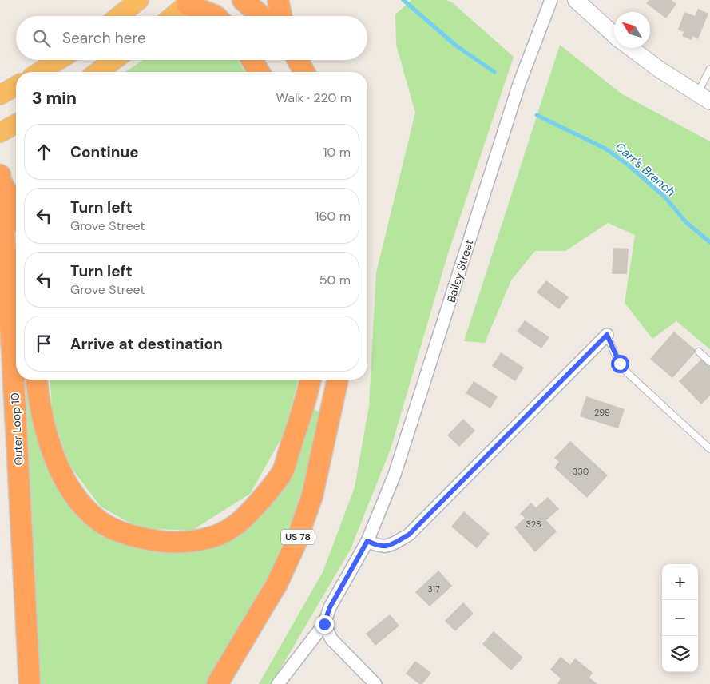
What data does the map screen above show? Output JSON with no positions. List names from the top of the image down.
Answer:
{
  "streets": {
    "highway": ["Outer Loop 10", "US 78"],
    "street": ["Bailey Street"]
  },
  "water": ["Carr's Branch"],
  "house_numbers": [
    "299",
    "330",
    "328",
    "317"
  ],
  "north": "top left",
  "page": {
    "search": "Search here",
    "heading": ["3 min", "Walk · 220 m"],
    "list": [
      ["Continue", "10 m"],
      ["Turn left", "Grove Street", "160 m"],
      ["Turn left", "Grove Street", "50 m"],
      "Arrive at destination"
    ],
    "map_buttons": ["+", "−"]
  }
}
